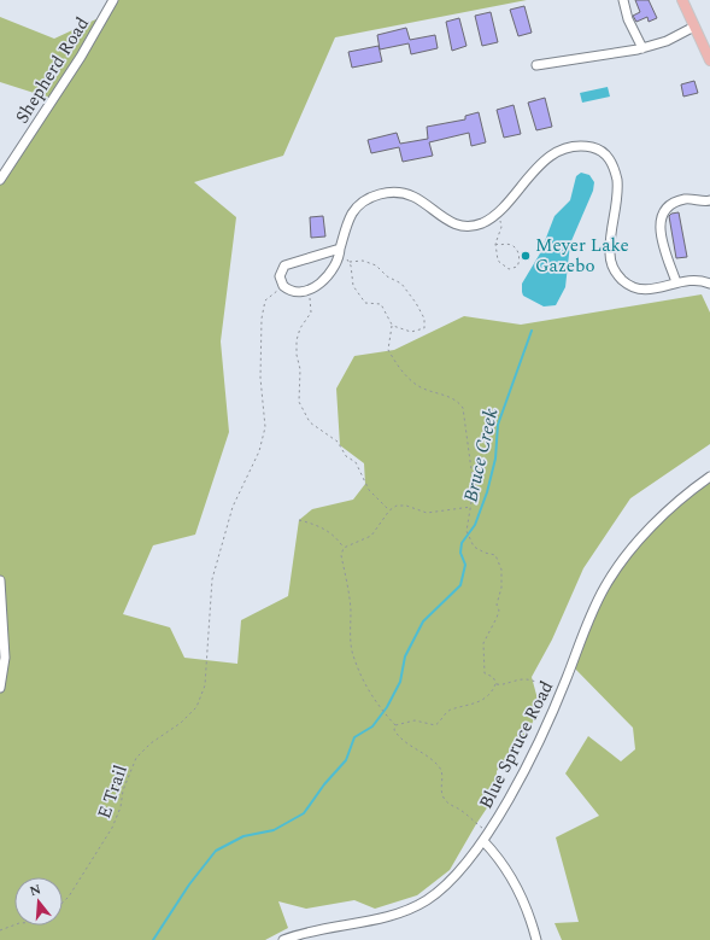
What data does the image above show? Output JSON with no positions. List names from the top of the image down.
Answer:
{
  "streets": {
    "street": ["Shepherd Road", "Blue Spruce Road"],
    "path": ["E Trail"]
  },
  "water": ["Bruce Creek"],
  "places": ["Meyer Lake Gazebo"],
  "north": "top"
}
